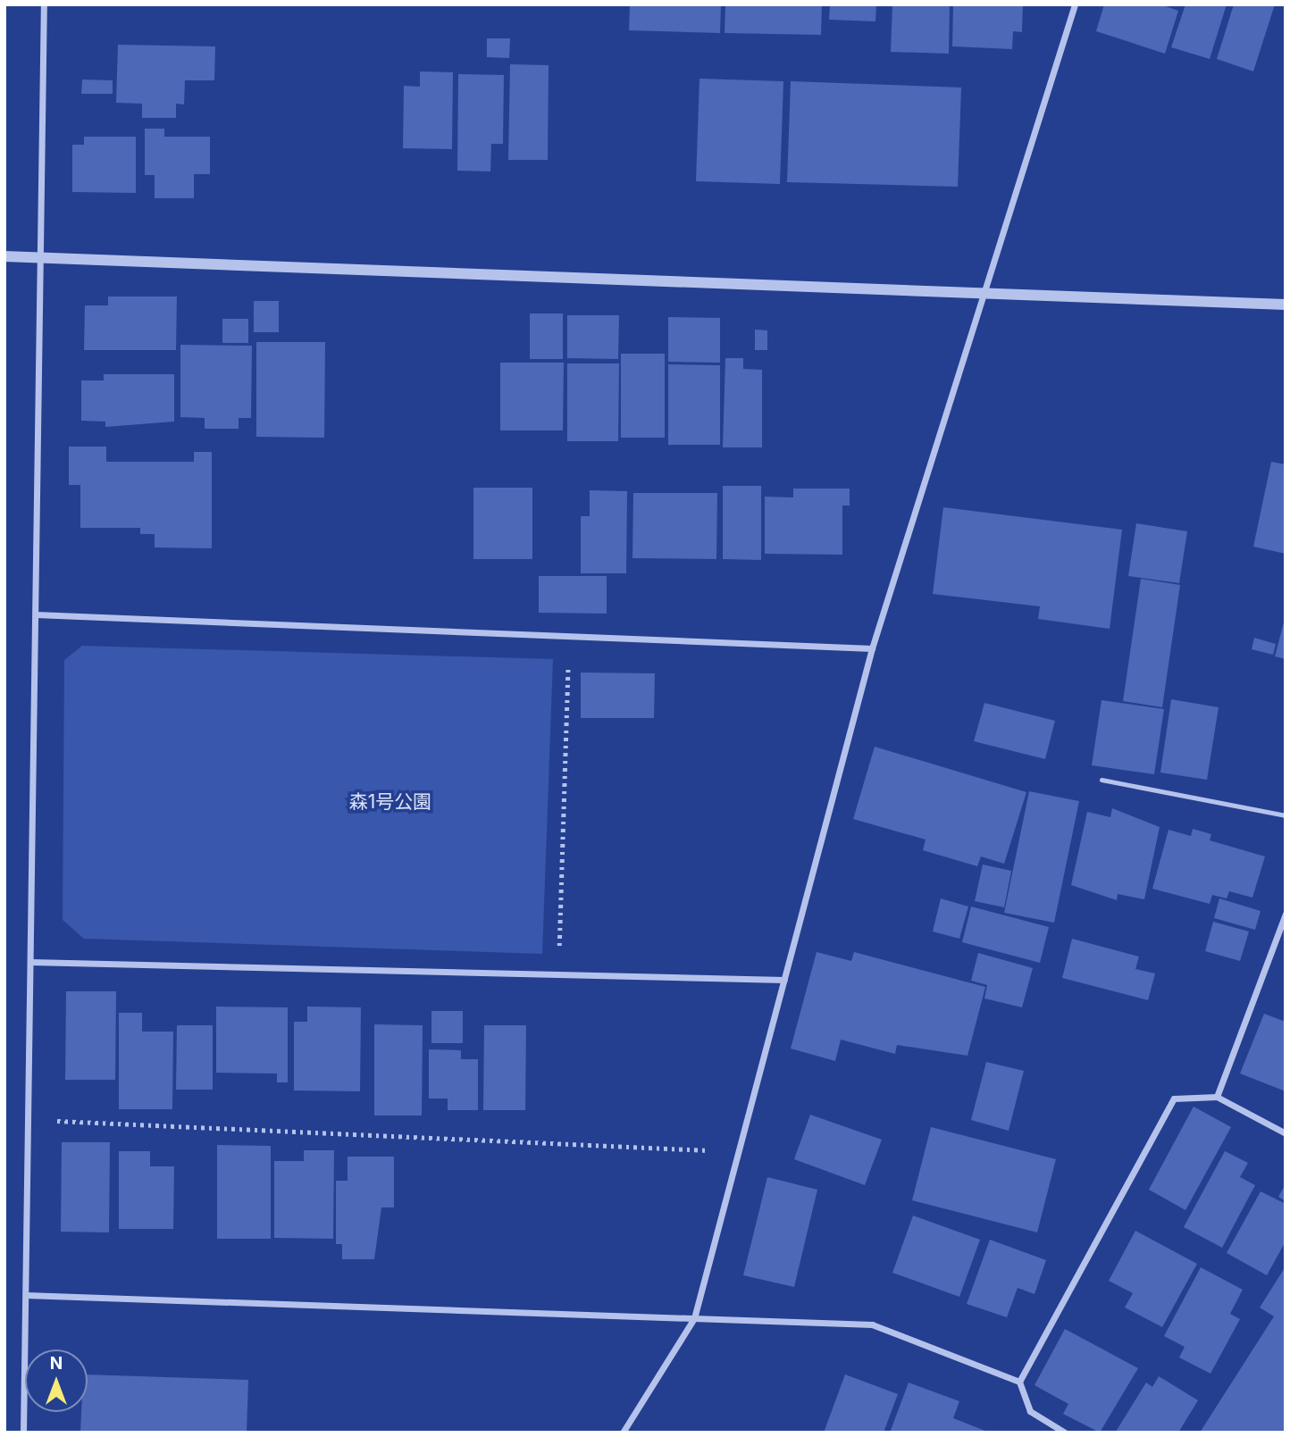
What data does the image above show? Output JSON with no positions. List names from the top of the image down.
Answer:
{
  "parks": ["森1号公園"],
  "north": "top"
}
